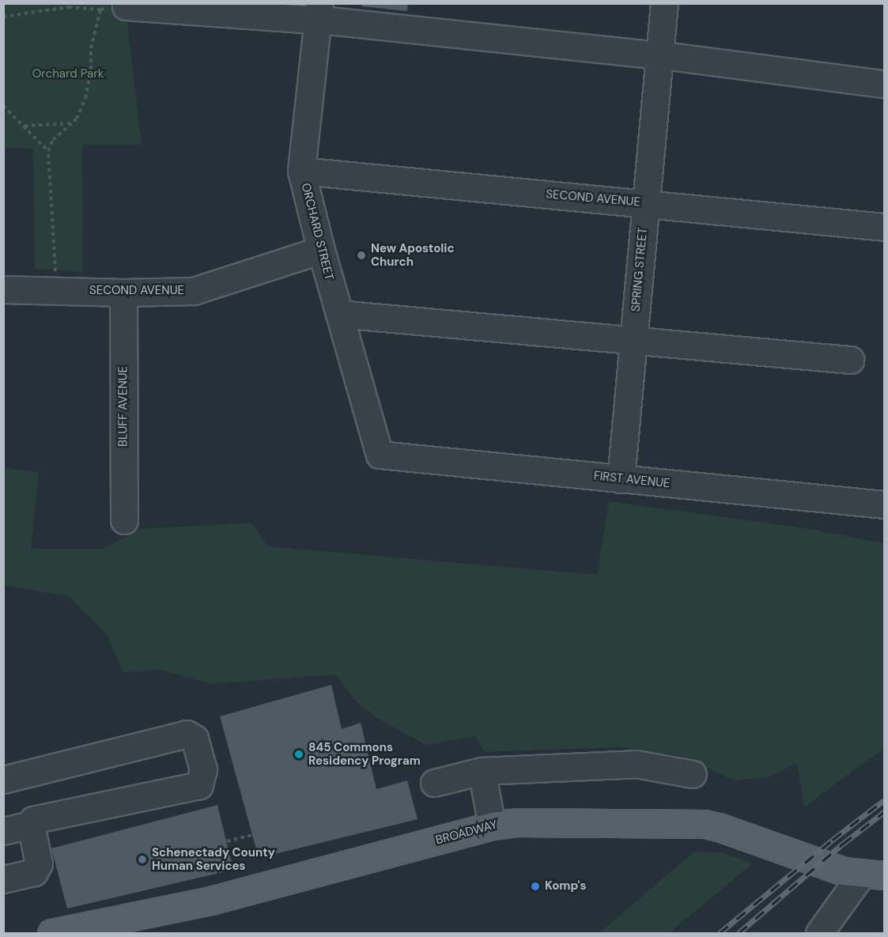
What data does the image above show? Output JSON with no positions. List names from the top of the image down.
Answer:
{
  "streets": {
    "main road": ["BROADWAY"],
    "street": [
      "SECOND AVENUE",
      "ORCHARD STREET",
      "SPRING STREET",
      "BLUFF AVENUE",
      "FIRST AVENUE"
    ]
  },
  "crossings": [
    ["SECOND AVENUE", "ORCHARD STREET"],
    ["SECOND AVENUE", "SPRING STREET"],
    ["SECOND AVENUE", "BLUFF AVENUE"],
    ["ORCHARD STREET", "FIRST AVENUE"],
    ["SPRING STREET", "FIRST AVENUE"]
  ],
  "parks": ["Orchard Park"],
  "places": [
    "New Apostolic Church",
    "845 Commons Residency Program",
    "Schenectady County Human Services",
    "Komp's"
  ]
}
